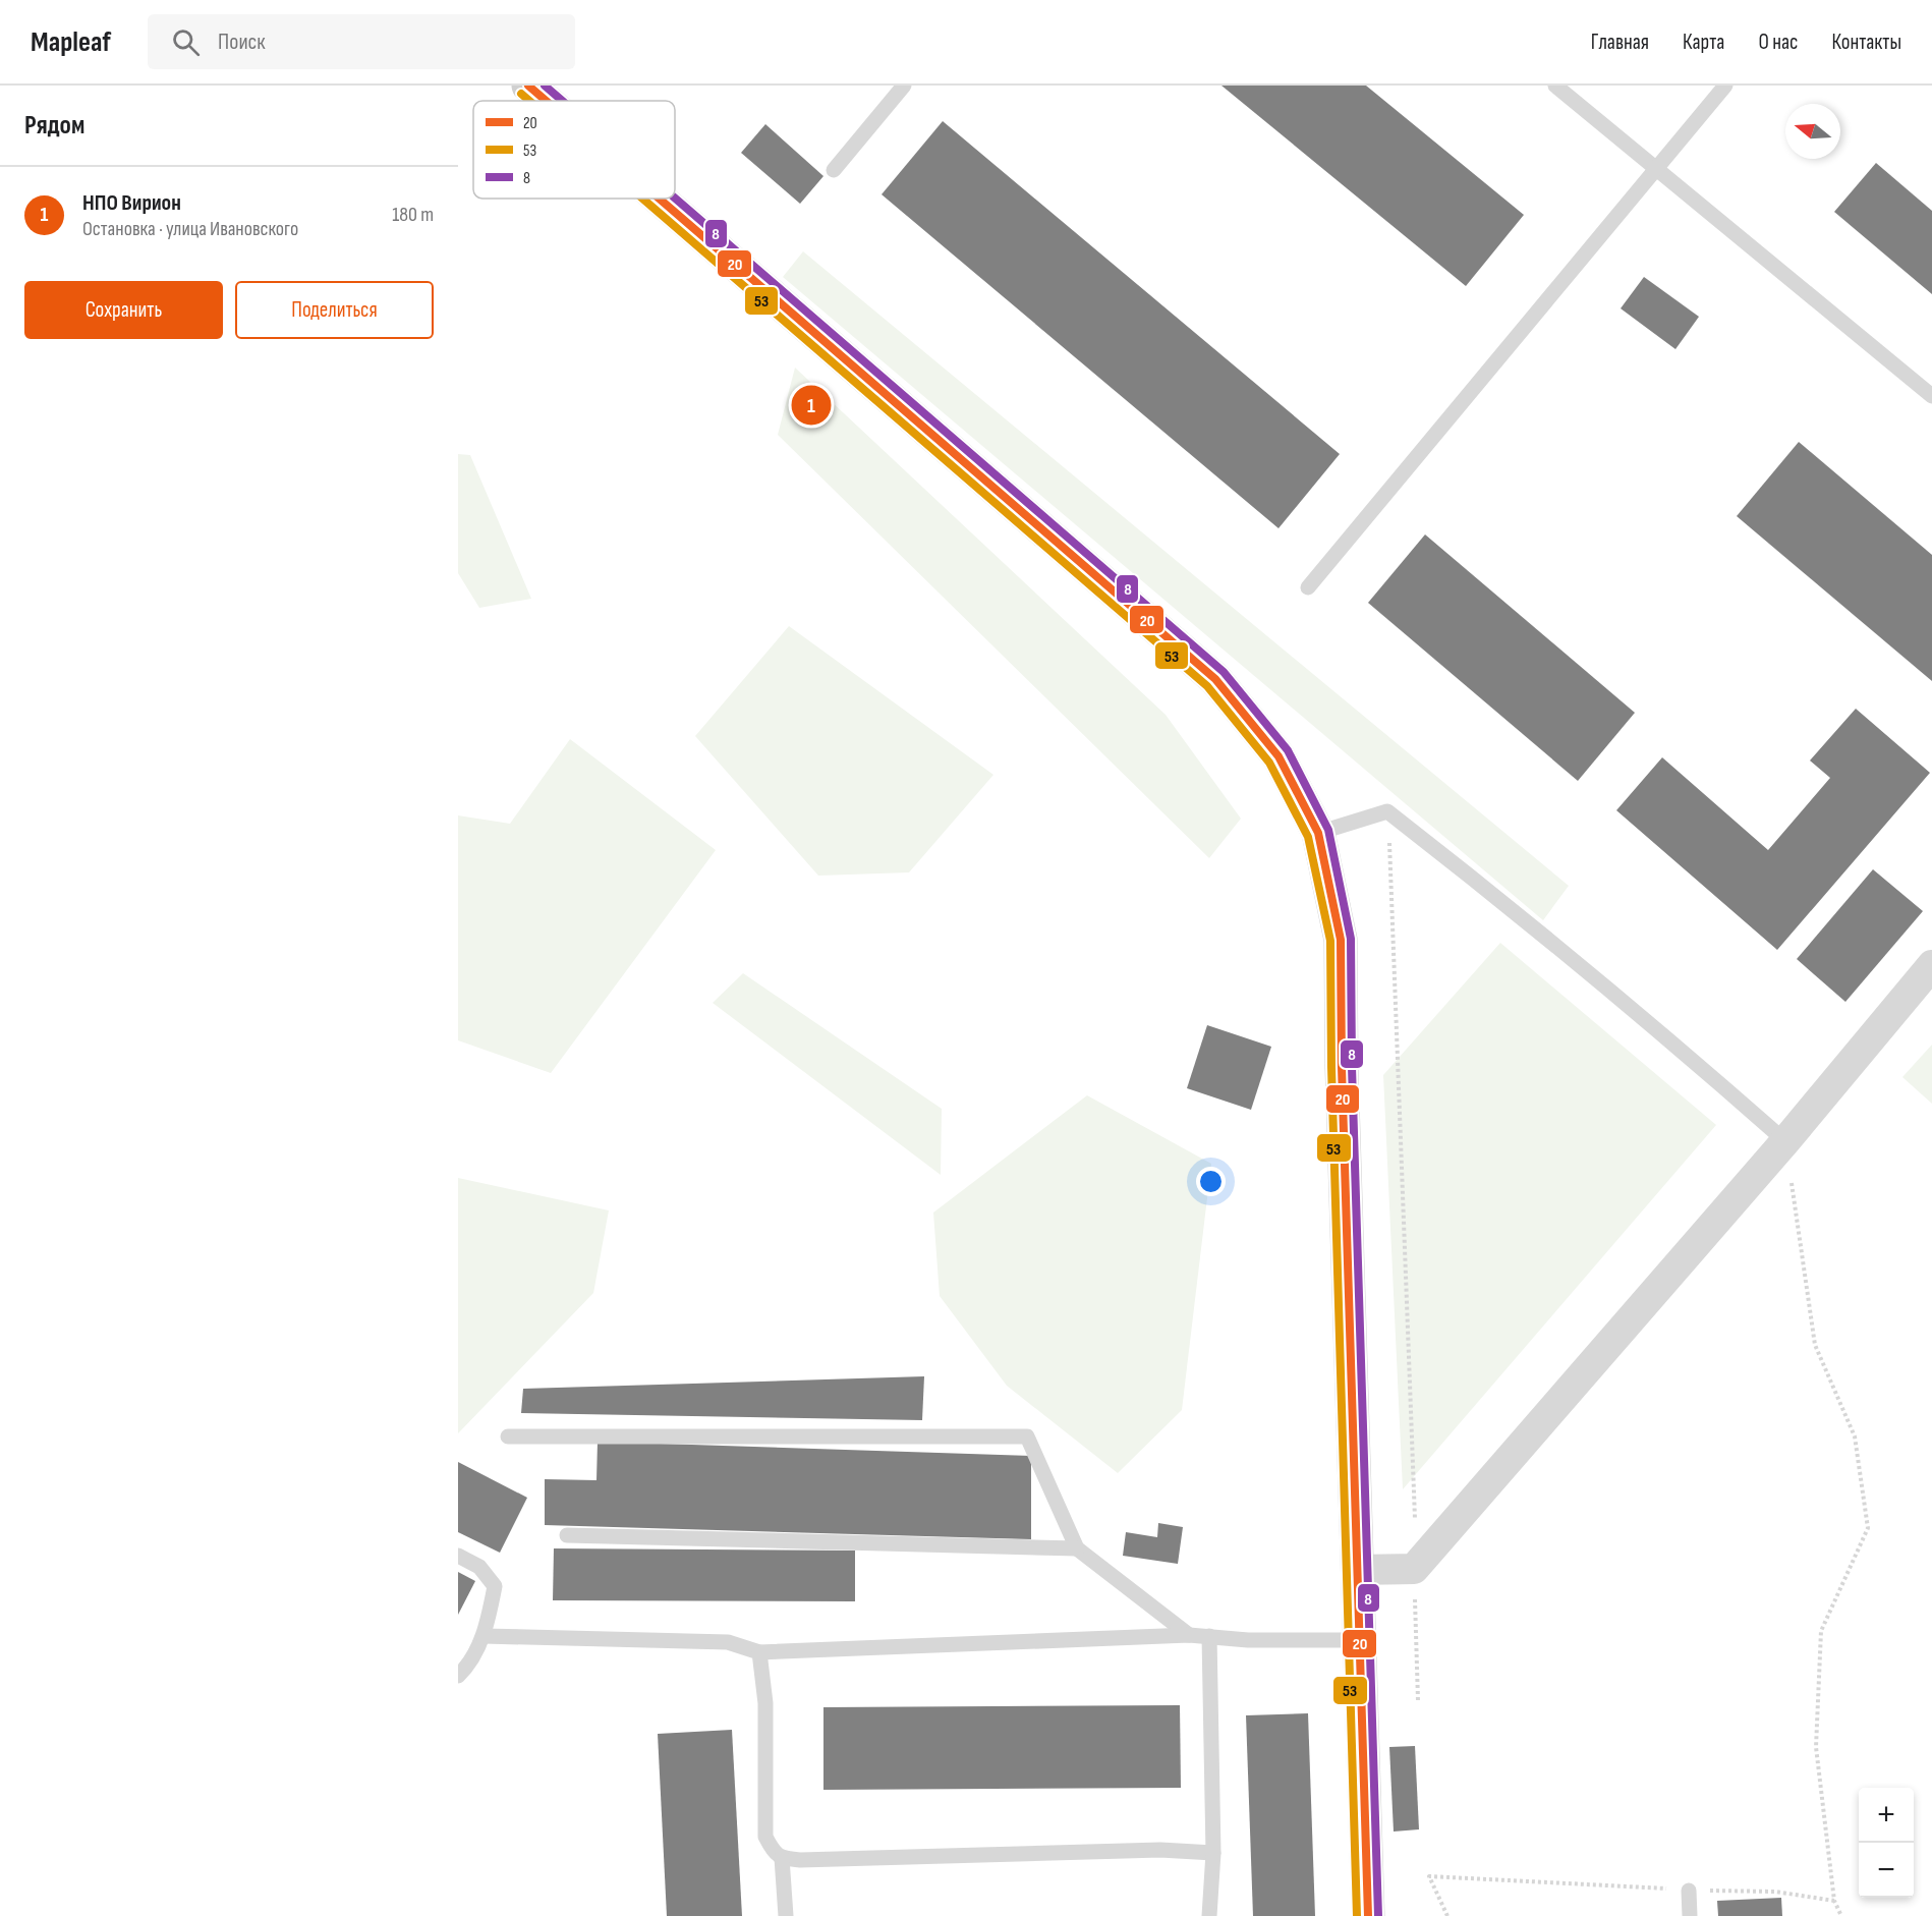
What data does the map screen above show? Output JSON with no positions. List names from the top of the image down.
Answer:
{
  "lines": ["transit line 20", "transit line 8", "transit line 53"],
  "legend": ["20", "53", "8"],
  "north": "left",
  "page": {
    "header": "Mapleaf",
    "search": "Поиск",
    "nav": [
      "Главная",
      "Карта",
      "О нас",
      "Контакты"
    ],
    "heading": "Рядом",
    "list": [
      {
        "mark": "1",
        "name": "НПО Вирион",
        "note": "Остановка · улица Ивановского",
        "value": "180 m"
      }
    ],
    "buttons": ["Сохранить", "Поделиться"],
    "pins": "1",
    "map_buttons": ["+", "−"]
  }
}
